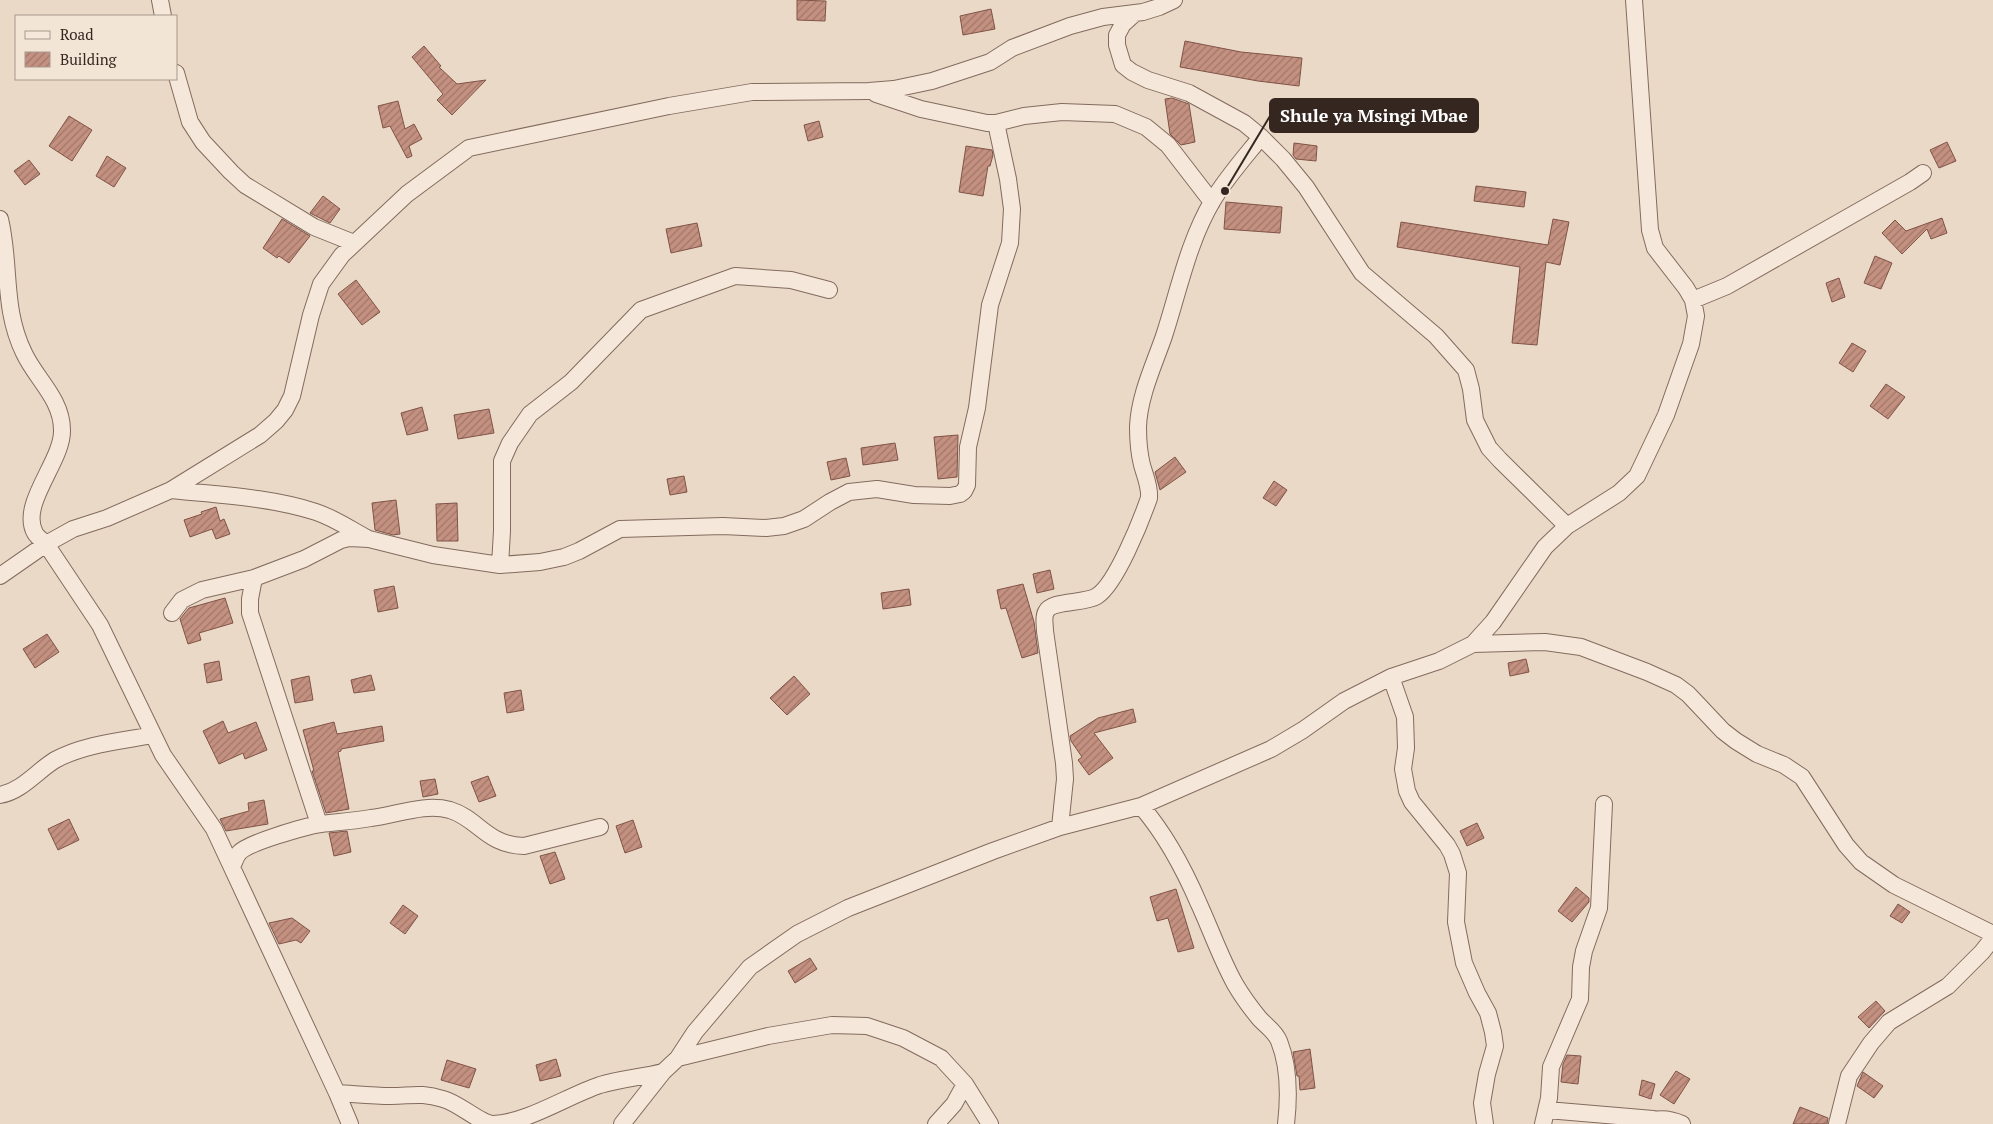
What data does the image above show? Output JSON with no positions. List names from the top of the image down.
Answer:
{
  "places": ["Shule ya Msingi Mbae"],
  "legend": ["Road", "Building"]
}
